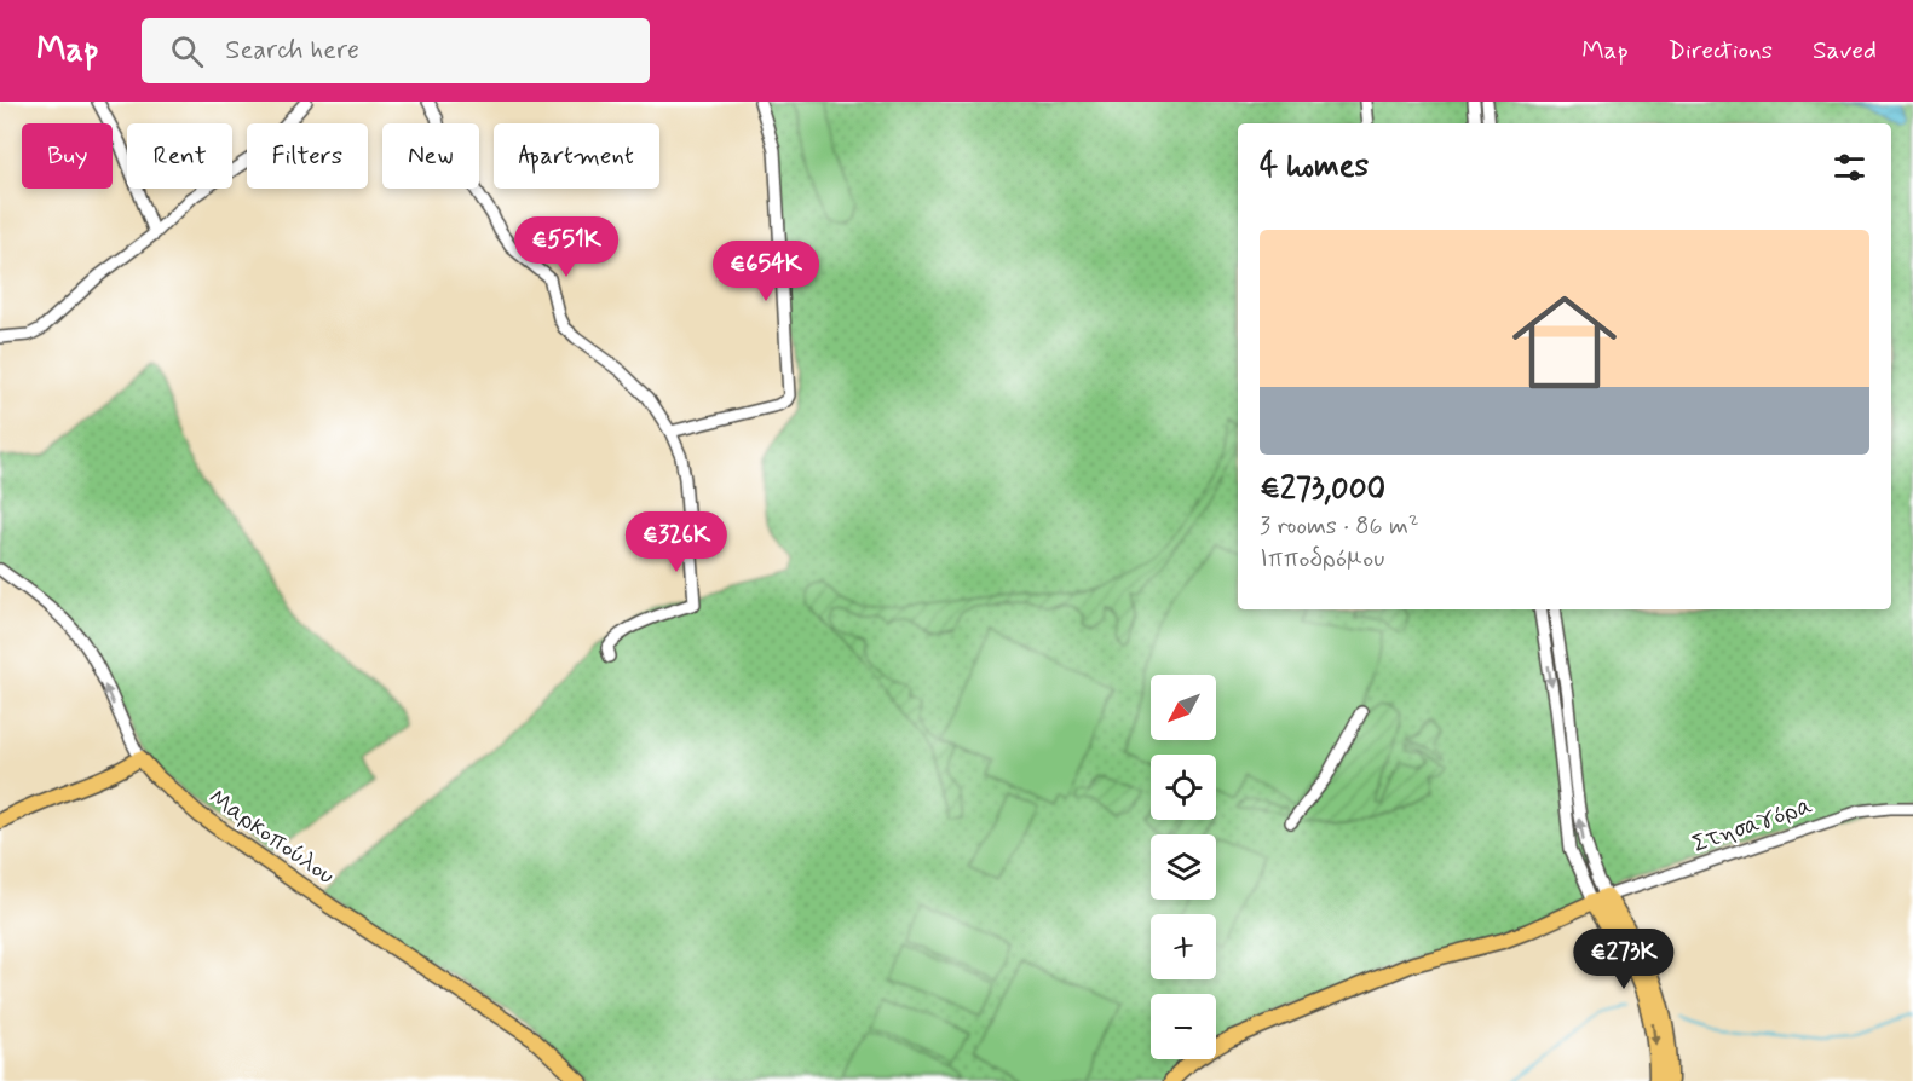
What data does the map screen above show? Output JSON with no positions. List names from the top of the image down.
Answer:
{
  "streets": {
    "main road": ["Μαρκοπούλου"],
    "street": ["Στησαγόρα"]
  },
  "north": "bottom left",
  "page": {
    "header": "Map",
    "search": "Search here",
    "nav": ["Map", "Directions", "Saved"],
    "chip": [
      "Buy",
      "Rent",
      "Filters",
      "New",
      "Apartment"
    ],
    "heading": "4 homes",
    "list": [
      {
        "name": "€273,000",
        "note": "3 rooms · 86 m² · Ιπποδρόμου"
      }
    ],
    "price": [
      "€551K",
      "€654K",
      "€326K",
      "€273K"
    ],
    "map_buttons": ["+", "−"]
  }
}
